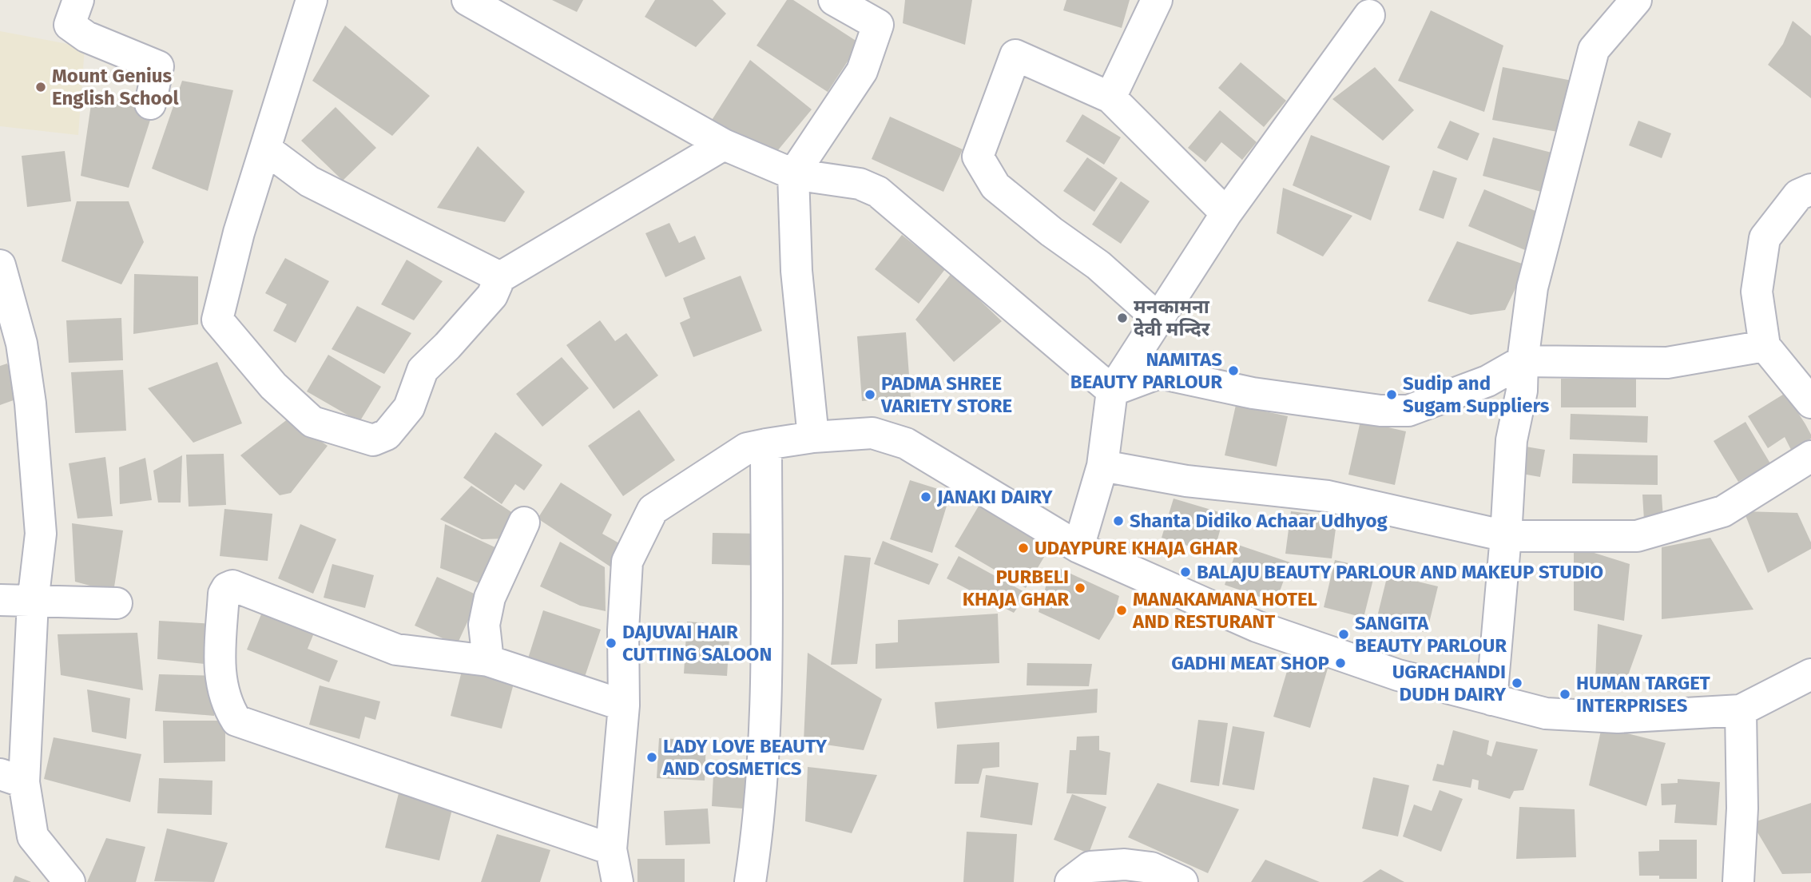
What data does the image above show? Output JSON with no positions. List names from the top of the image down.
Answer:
{
  "places": [
    "Mount Genius English School",
    "मनकामना देवी मन्दिर",
    "NAMITAS BEAUTY PARLOUR",
    "PADMA SHREE VARIETY STORE",
    "Sudip and Sugam Suppliers",
    "JANAKI DAIRY",
    "Shanta Didiko Achaar Udhyog",
    "UDAYPURE KHAJA GHAR",
    "BALAJU BEAUTY PARLOUR AND MAKEUP STUDIO",
    "PURBELI KHAJA GHAR",
    "MANAKAMANA HOTEL AND RESTURANT",
    "SANGITA BEAUTY PARLOUR",
    "DAJUVAI HAIR CUTTING SALOON",
    "GADHI MEAT SHOP",
    "UGRACHANDI DUDH DAIRY",
    "HUMAN TARGET INTERPRISES",
    "LADY LOVE BEAUTY AND COSMETICS"
  ]
}
